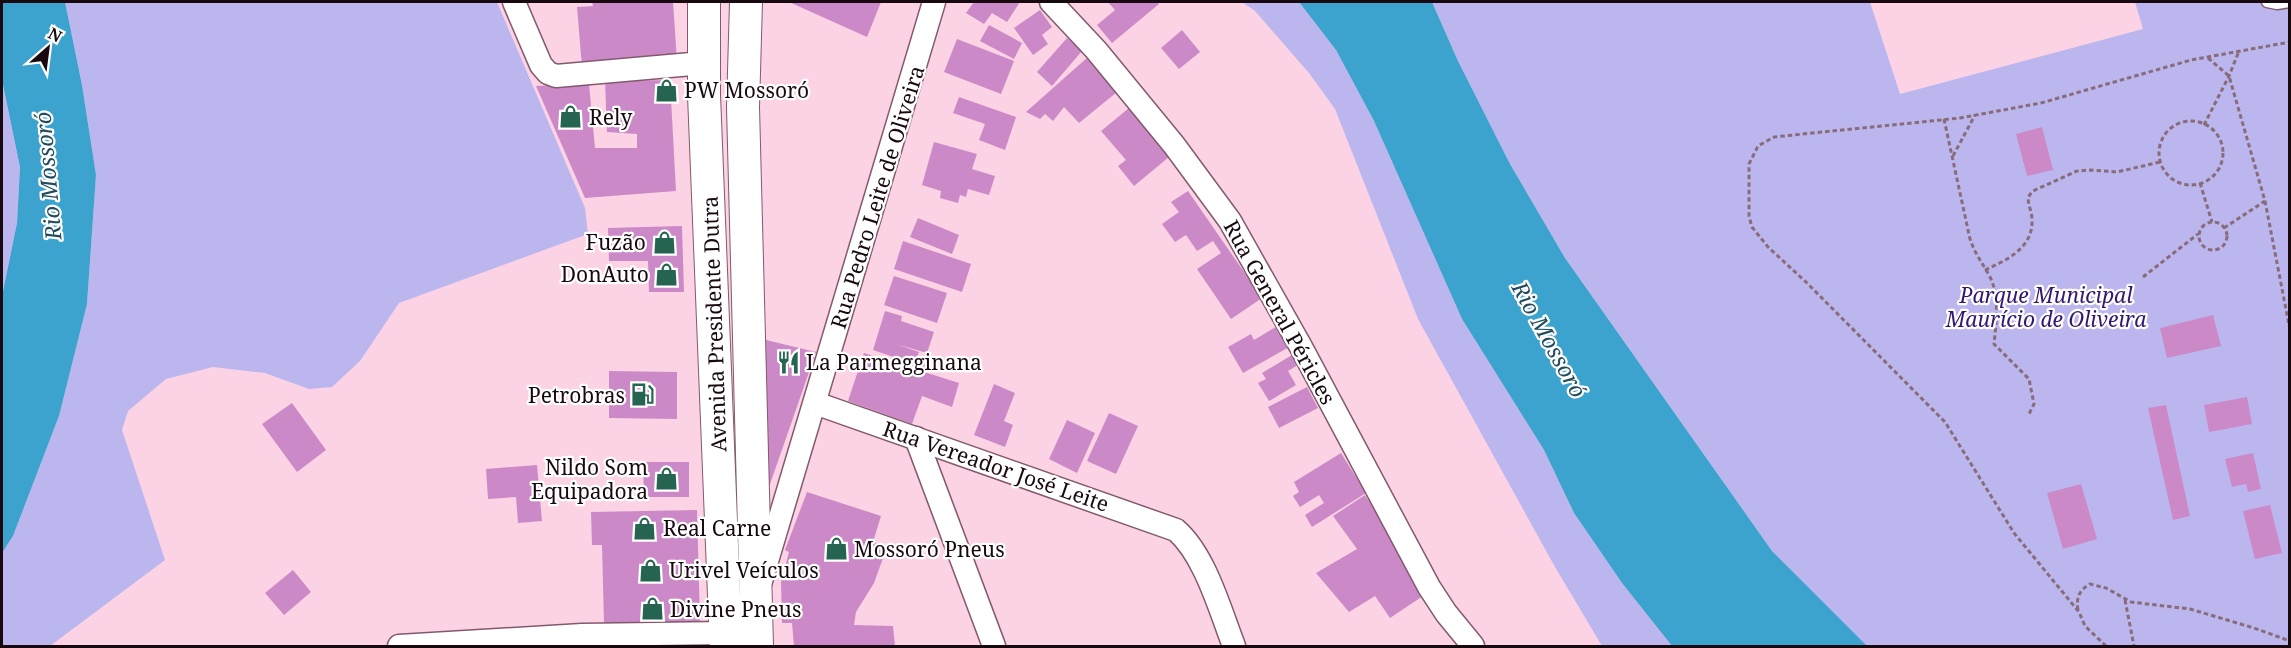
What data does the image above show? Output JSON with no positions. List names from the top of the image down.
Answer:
{
  "streets": {
    "main road": ["Avenida Presidente Dutra"],
    "street": ["Rua Pedro Leite de Oliveira", "Rua General Péricles", "Rua Vereador José Leite"]
  },
  "crossings": [
    ["Rua Pedro Leite de Oliveira", "Avenida Presidente Dutra"],
    ["Rua Pedro Leite de Oliveira", "Rua Vereador José Leite"]
  ],
  "water": ["Rio Mossoró"],
  "parks": ["Parque Municipal Maurício de Oliveira"],
  "places": {
    "shop": [
      "PW Mossoró",
      "Rely",
      "Fuzão",
      "DonAuto",
      "Nildo Som Equipadora",
      "Real Carne",
      "Mossoró Pneus",
      "Urivel Veículos",
      "Divine Pneus"
    ],
    "restaurant": ["La Parmegginana"],
    "fuel station": ["Petrobras"]
  },
  "north": "top right"
}
